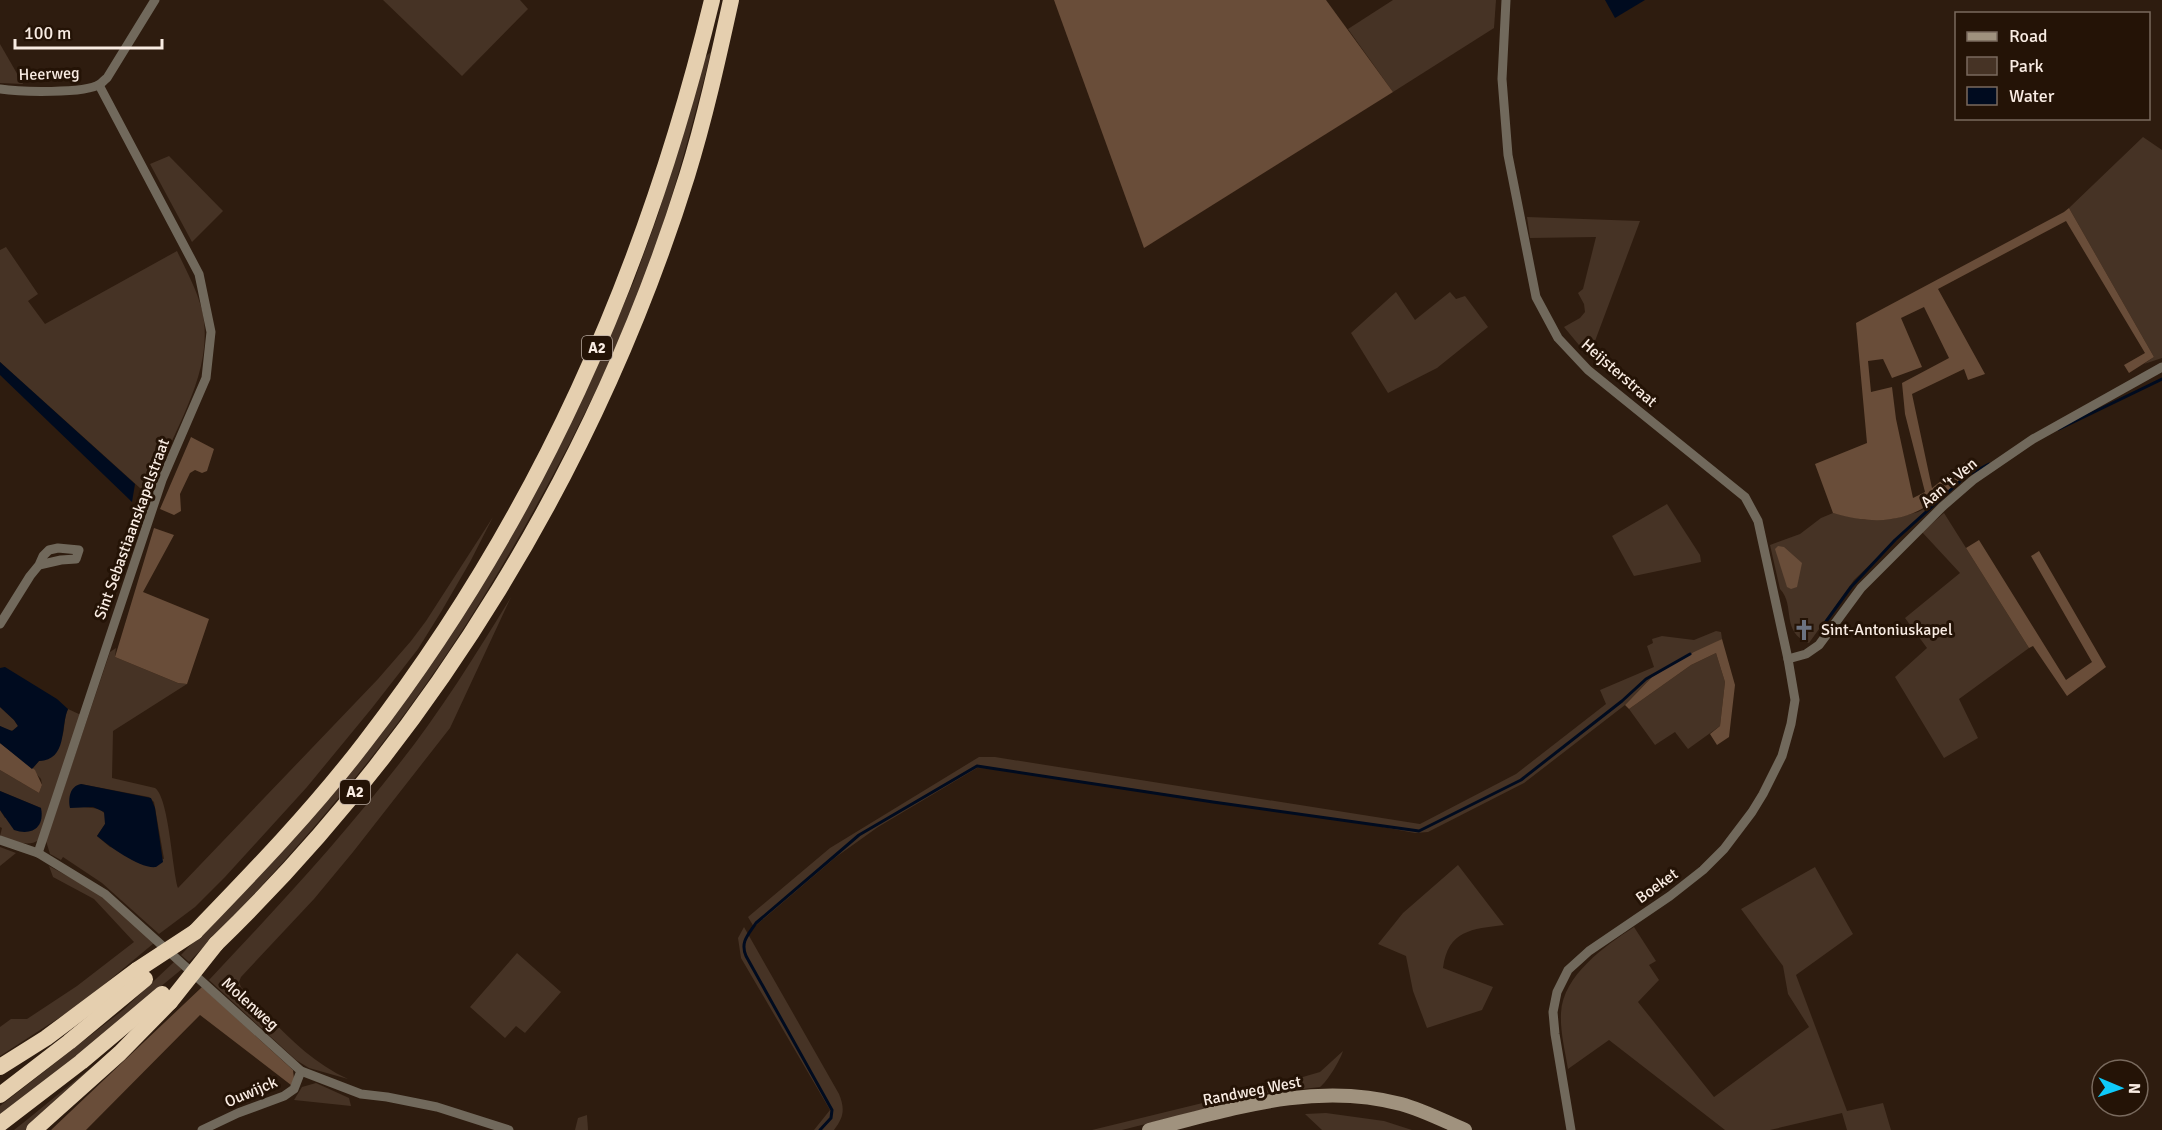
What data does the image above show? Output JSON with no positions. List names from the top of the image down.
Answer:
{
  "streets": {
    "highway": ["A2"],
    "street": [
      "Heerweg",
      "Heijsterstraat",
      "Aan 't Ven",
      "Sint Sebastiaanskapelstraat",
      "Boeket",
      "Molenweg",
      "Randweg West",
      "Ouwijck"
    ]
  },
  "crossings": [
    ["Heerweg", "Sint Sebastiaanskapelstraat"],
    ["Heijsterstraat", "Aan 't Ven"],
    ["Heijsterstraat", "Boeket"],
    ["Aan 't Ven", "Boeket"],
    ["Sint Sebastiaanskapelstraat", "Molenweg"],
    ["Molenweg", "Ouwijck"]
  ],
  "places": {
    "church": ["Sint-Antoniuskapel"]
  },
  "legend": ["Road", "Park", "Water"],
  "scale_bar": "100 m",
  "north": "right"
}
